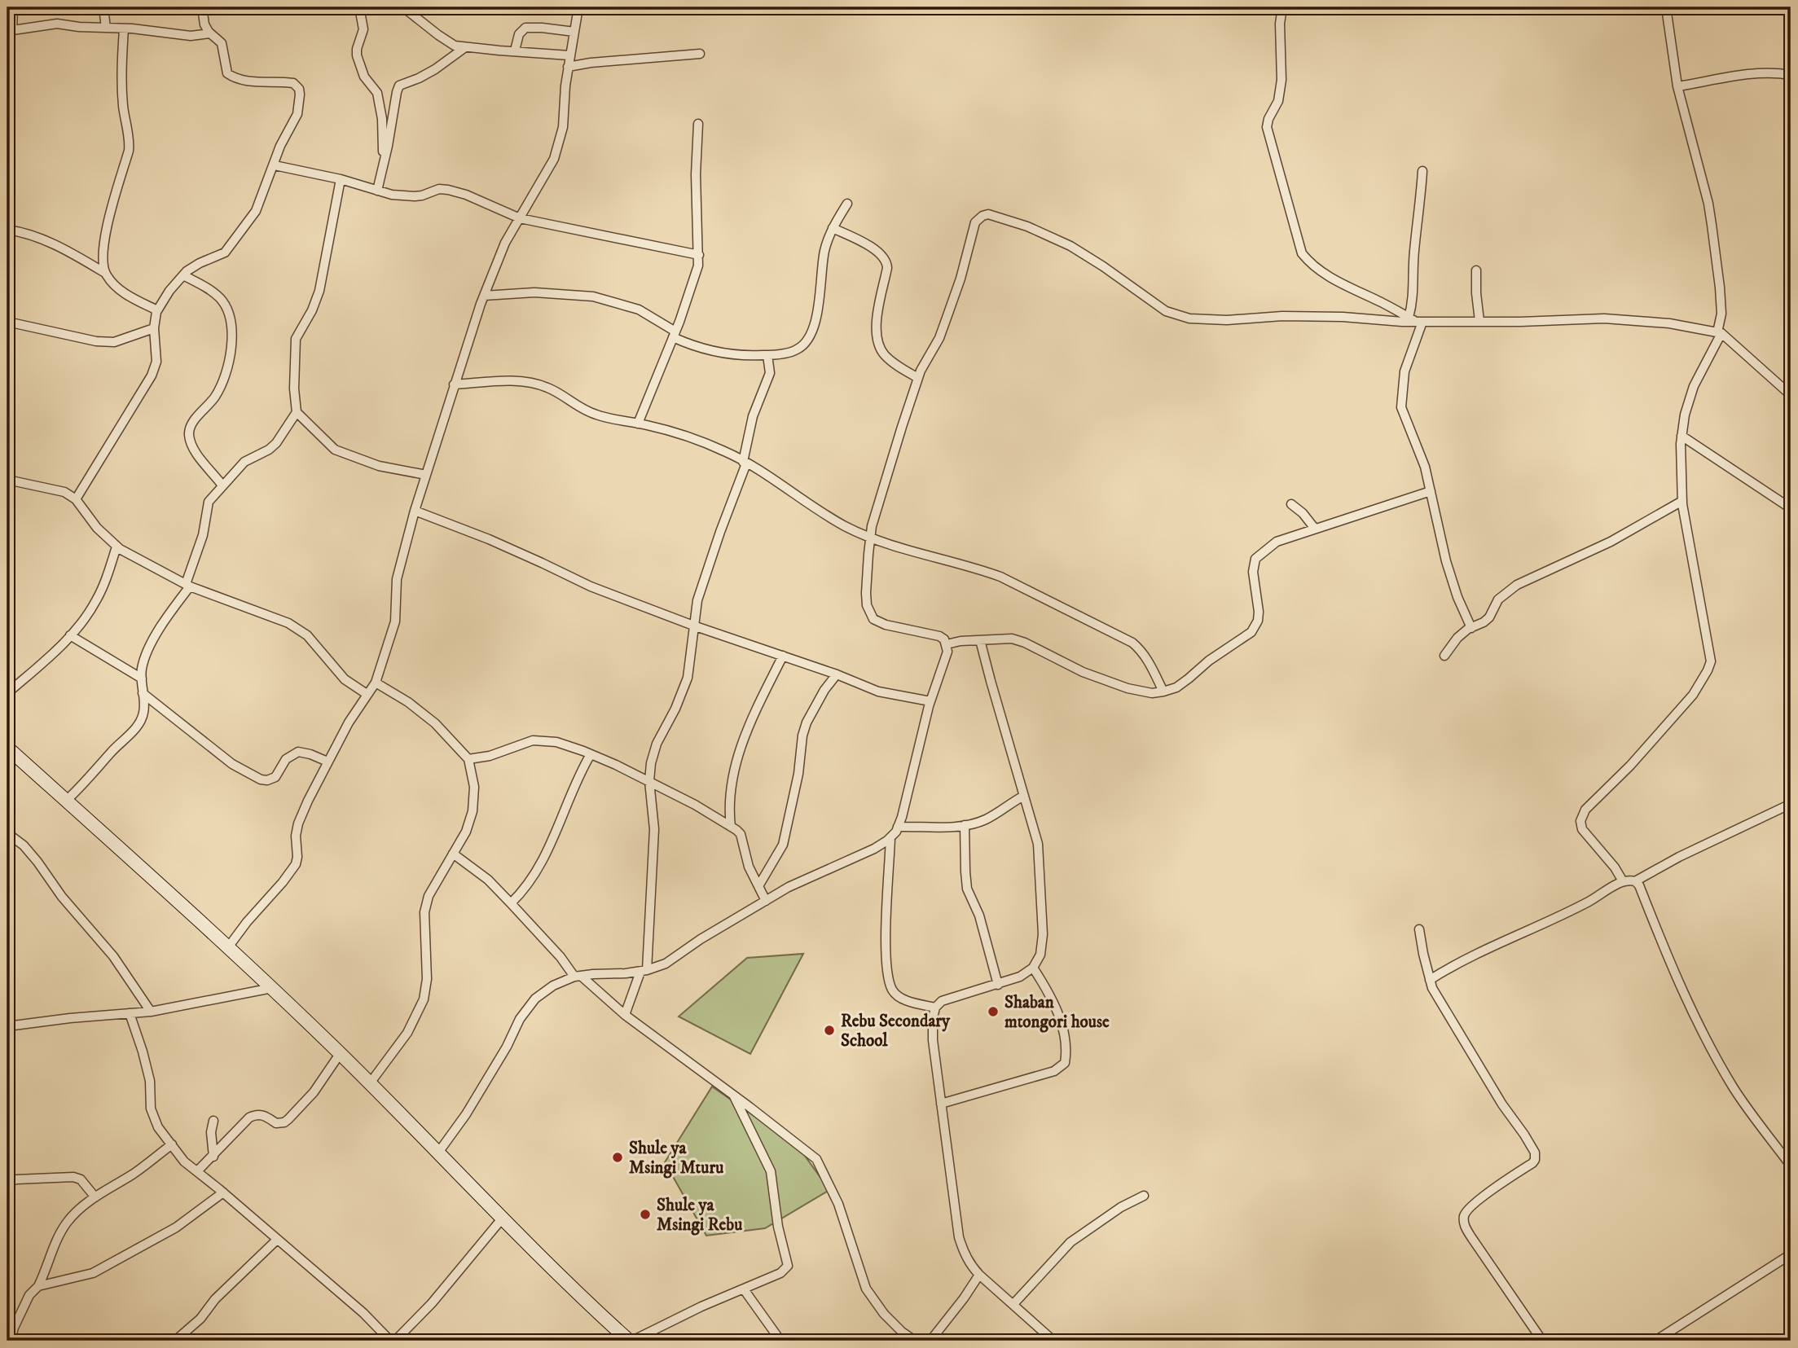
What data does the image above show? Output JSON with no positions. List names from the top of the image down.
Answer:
{
  "places": [
    "Shaban mtongori house",
    "Rebu Secondary School",
    "Shule ya Msingi Mturu",
    "Shule ya Msingi Rebu"
  ]
}
